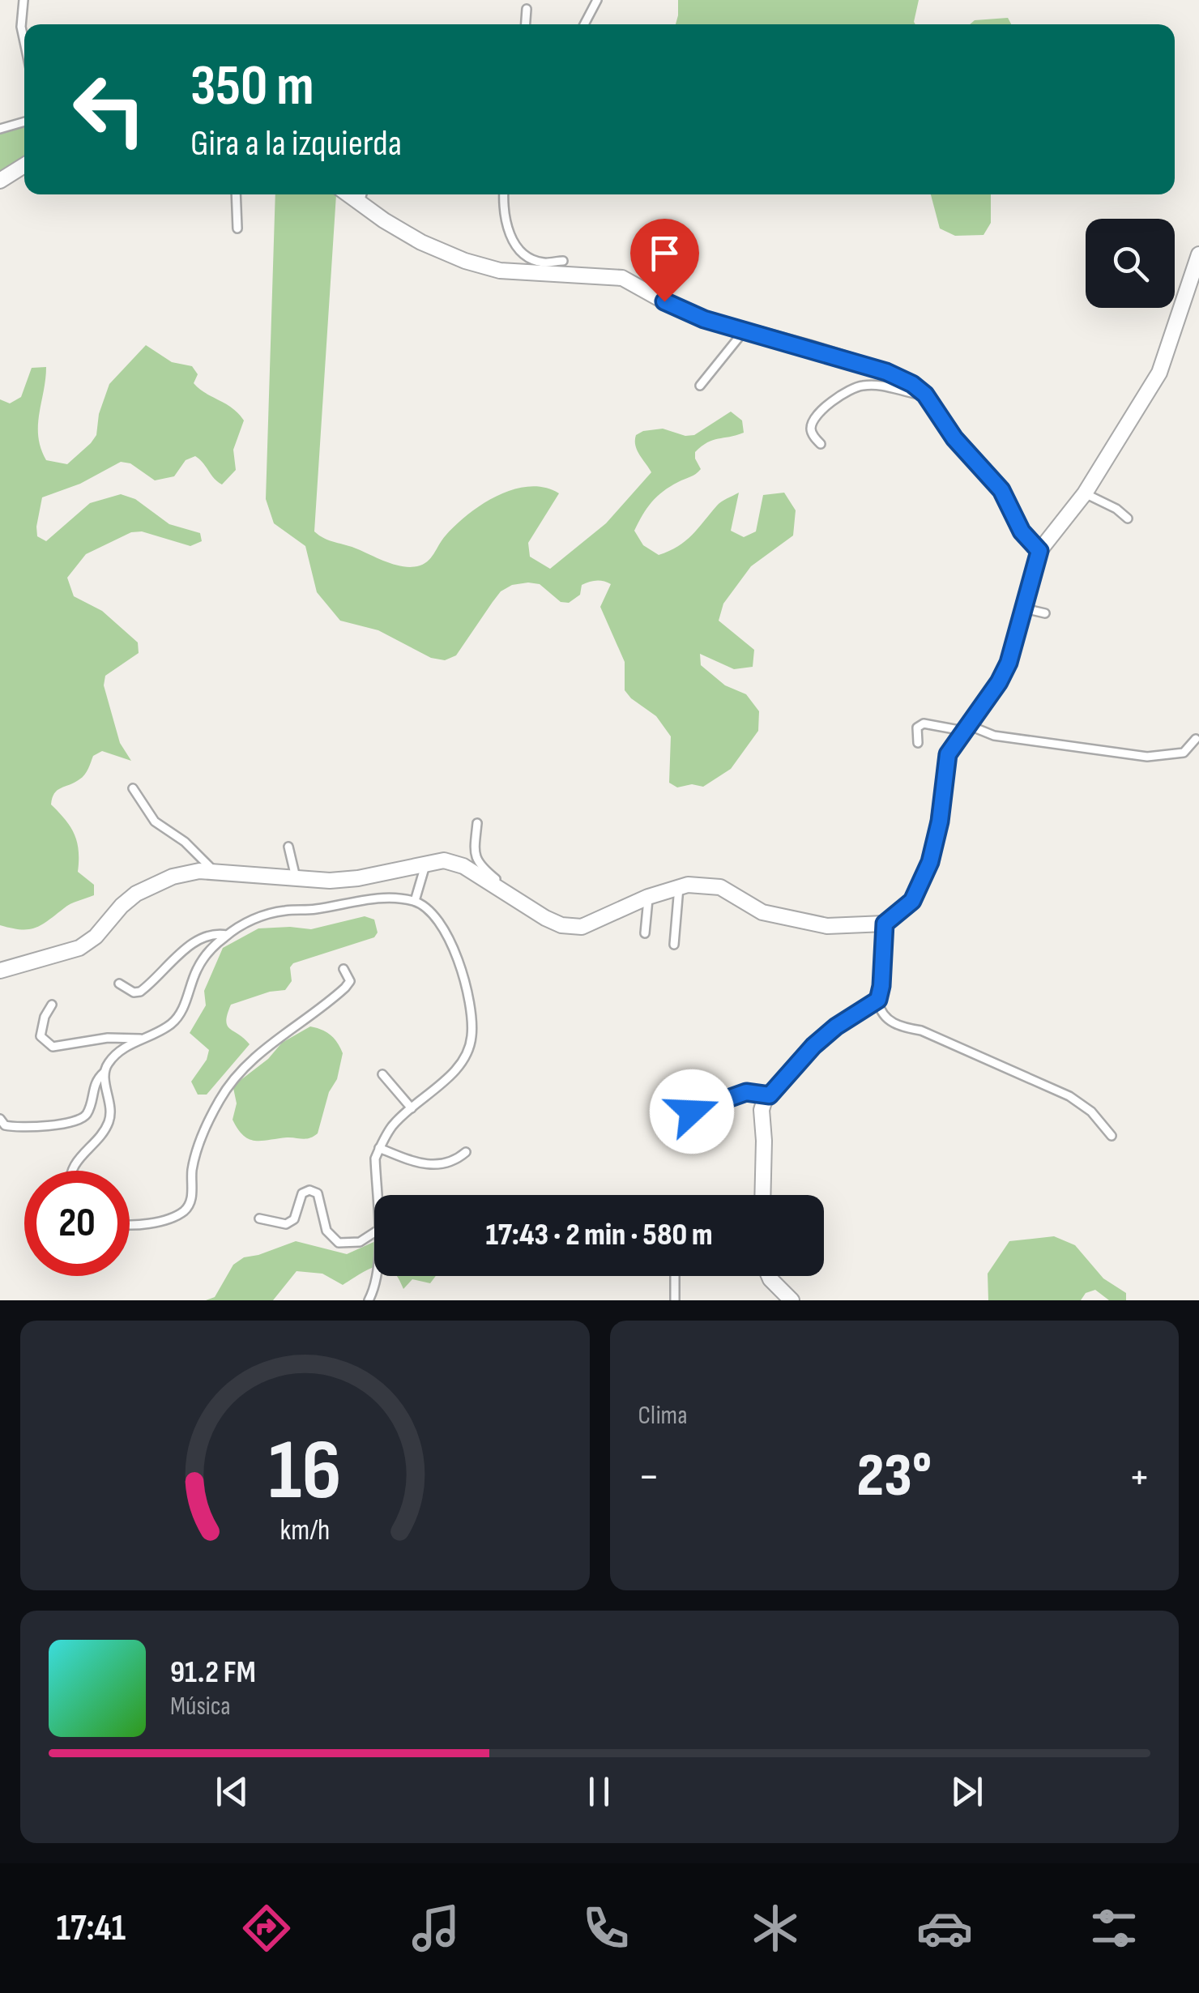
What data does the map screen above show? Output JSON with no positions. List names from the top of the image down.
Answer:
{
  "page": {
    "turn": ["350 m", "Gira a la izquierda"],
    "limit": "20",
    "trip": "17:43 · 2 min · 580 m",
    "tile": "Clima",
    "heat": ["−", "23°", "+"],
    "song": ["91.2 FM", "Música"],
    "tabs": "17:41",
    "gauge": ["16", "km/h"]
  }
}
